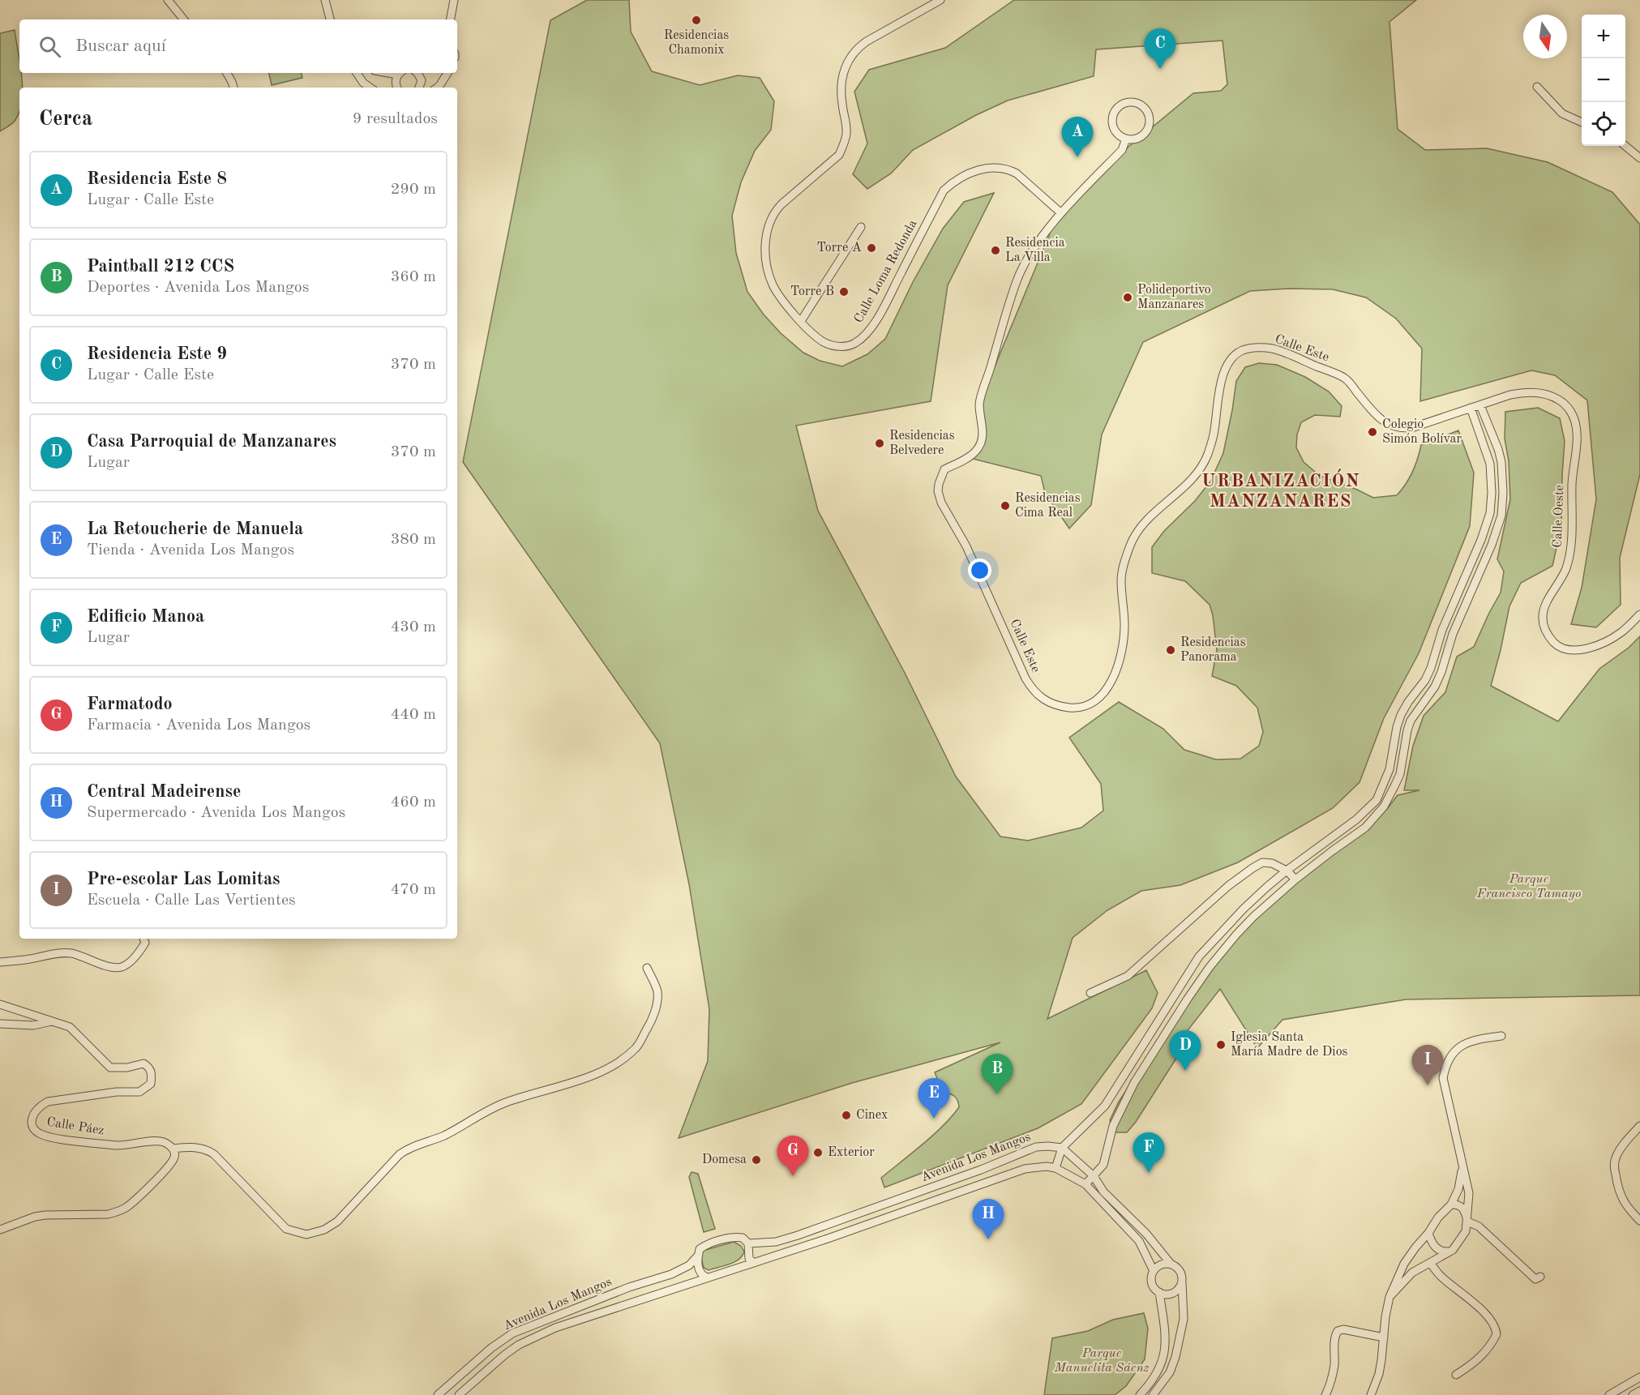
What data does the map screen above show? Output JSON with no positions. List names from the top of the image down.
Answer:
{
  "streets": {
    "street": [
      "Calle Loma Redonda",
      "Calle Este",
      "Calle Oeste",
      "Calle Páez",
      "Avenida Los Mangos"
    ]
  },
  "crossings": [
    ["Calle Loma Redonda", "Calle Este"],
    ["Calle Este", "Calle Oeste"]
  ],
  "districts": ["URBANIZACIÓN MANZANARES"],
  "parks": ["Parque Francisco Tamayo", "Parque Manuelita Sáenz"],
  "places": [
    "Residencias Chamonix",
    "Torre A",
    "Residencia La Villa",
    "Torre B",
    "Polideportivo Manzanares",
    "Colegio Simón Bolívar",
    "Residencias Belvedere",
    "Residencias Cima Real",
    "Residencias Panorama",
    "Iglesia Santa María Madre de Dios",
    "Cinex",
    "Exterior",
    "Domesa"
  ],
  "north": "bottom",
  "page": {
    "map_buttons": ["+", "−"],
    "search": "Buscar aquí",
    "pins": [
      "C",
      "A",
      "D",
      "I",
      "B",
      "E",
      "F",
      "G",
      "H"
    ],
    "heading": ["Cerca", "9 resultados"],
    "list": [
      {
        "mark": "A",
        "name": "Residencia Este 8",
        "note": "Lugar · Calle Este",
        "value": "290 m"
      },
      {
        "mark": "B",
        "name": "Paintball 212 CCS",
        "note": "Deportes · Avenida Los Mangos",
        "value": "360 m"
      },
      {
        "mark": "C",
        "name": "Residencia Este 9",
        "note": "Lugar · Calle Este",
        "value": "370 m"
      },
      {
        "mark": "D",
        "name": "Casa Parroquial de Manzanares",
        "note": "Lugar",
        "value": "370 m"
      },
      {
        "mark": "E",
        "name": "La Retoucherie de Manuela",
        "note": "Tienda · Avenida Los Mangos",
        "value": "380 m"
      },
      {
        "mark": "F",
        "name": "Edificio Manoa",
        "note": "Lugar",
        "value": "430 m"
      },
      {
        "mark": "G",
        "name": "Farmatodo",
        "note": "Farmacia · Avenida Los Mangos",
        "value": "440 m"
      },
      {
        "mark": "H",
        "name": "Central Madeirense",
        "note": "Supermercado · Avenida Los Mangos",
        "value": "460 m"
      },
      {
        "mark": "I",
        "name": "Pre-escolar Las Lomitas",
        "note": "Escuela · Calle Las Vertientes",
        "value": "470 m"
      }
    ]
  }
}
